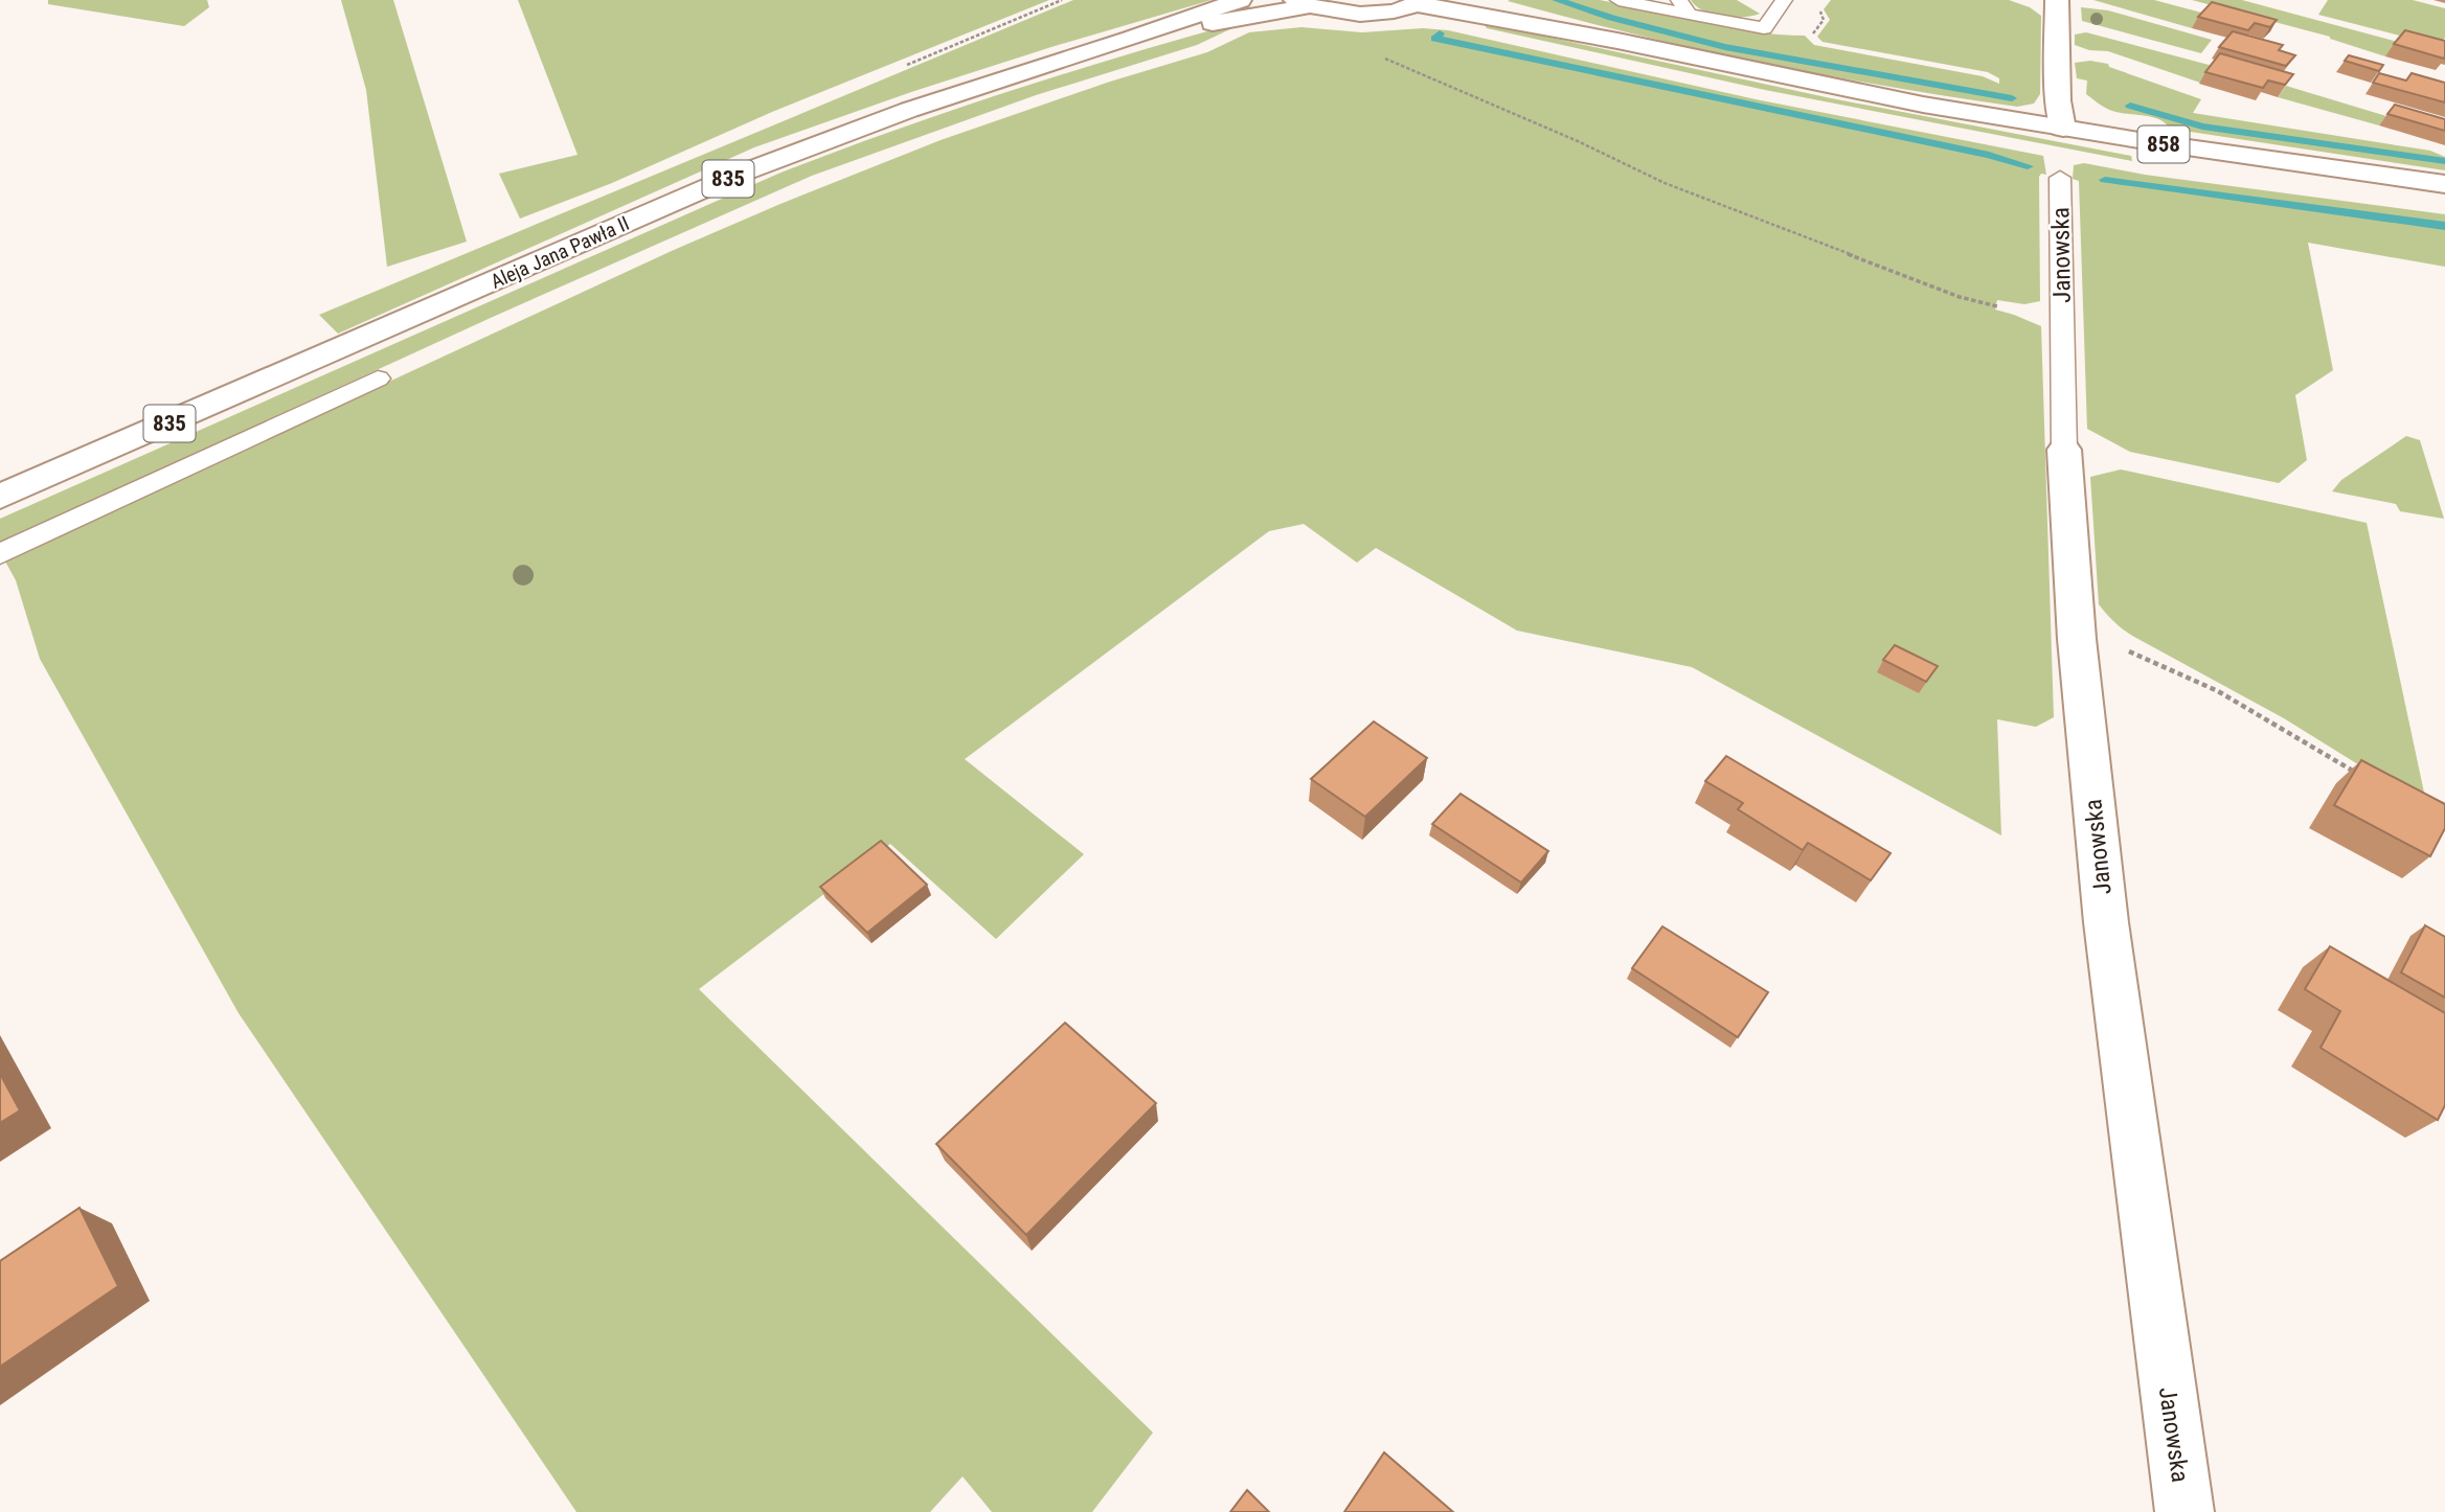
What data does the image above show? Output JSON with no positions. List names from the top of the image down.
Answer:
{
  "streets": {
    "main road": [
      "858",
      "835",
      "Aleja Jana Pawła II",
      "Janowska"
    ]
  },
  "crossings": [
    ["858", "835"],
    ["835", "Aleja Jana Pawła II"]
  ]
}
